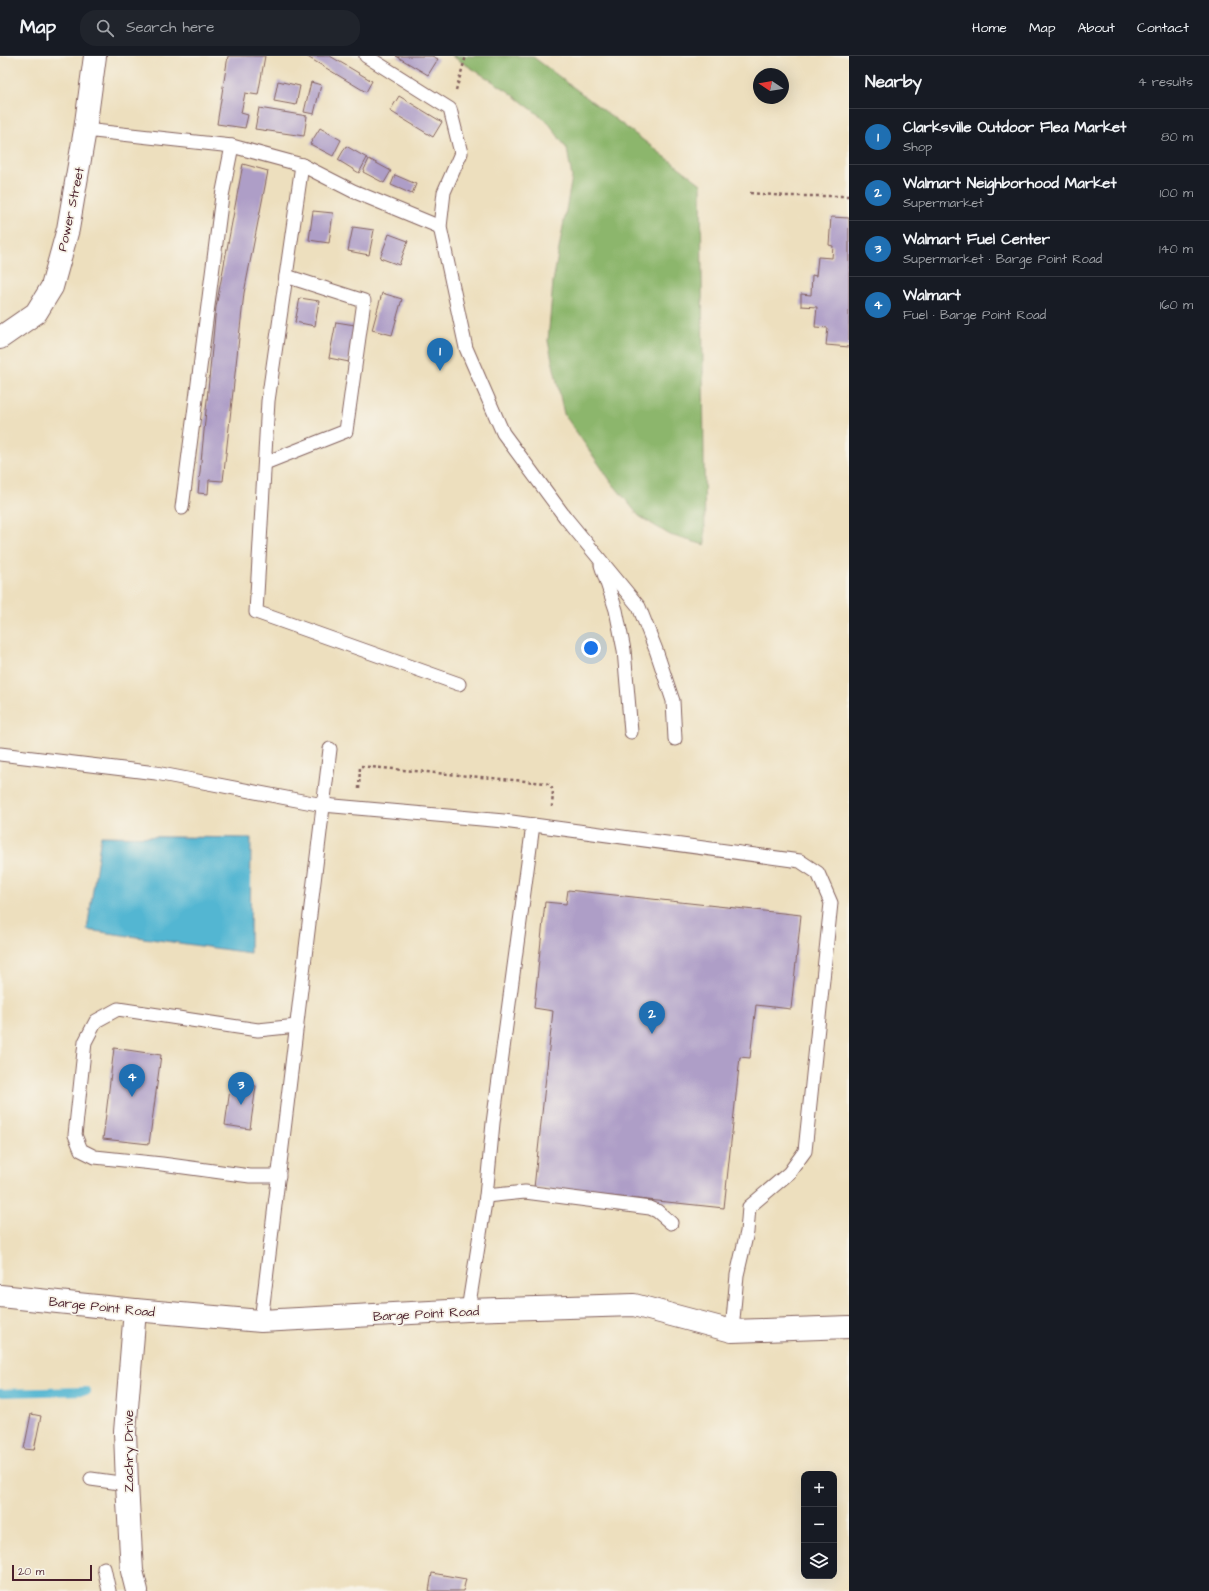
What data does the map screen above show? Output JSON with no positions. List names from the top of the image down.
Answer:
{
  "streets": {
    "street": ["Power Street", "Barge Point Road", "Zachry Drive"]
  },
  "crossings": [
    ["Barge Point Road", "Zachry Drive"]
  ],
  "scale_bar": "20 m",
  "north": "left",
  "page": {
    "header": "Map",
    "search": "Search here",
    "nav": [
      "Home",
      "Map",
      "About",
      "Contact"
    ],
    "heading": ["Nearby", "4 results"],
    "list": [
      {
        "mark": "1",
        "name": "Clarksville Outdoor Flea Market",
        "note": "Shop",
        "value": "80 m"
      },
      {
        "mark": "2",
        "name": "Walmart Neighborhood Market",
        "note": "Supermarket",
        "value": "100 m"
      },
      {
        "mark": "3",
        "name": "Walmart Fuel Center",
        "note": "Supermarket · Barge Point Road",
        "value": "140 m"
      },
      {
        "mark": "4",
        "name": "Walmart",
        "note": "Fuel · Barge Point Road",
        "value": "160 m"
      }
    ],
    "pins": [
      "1",
      "2",
      "4",
      "3"
    ],
    "map_buttons": ["+", "−"],
    "scale": "20 m"
  }
}
